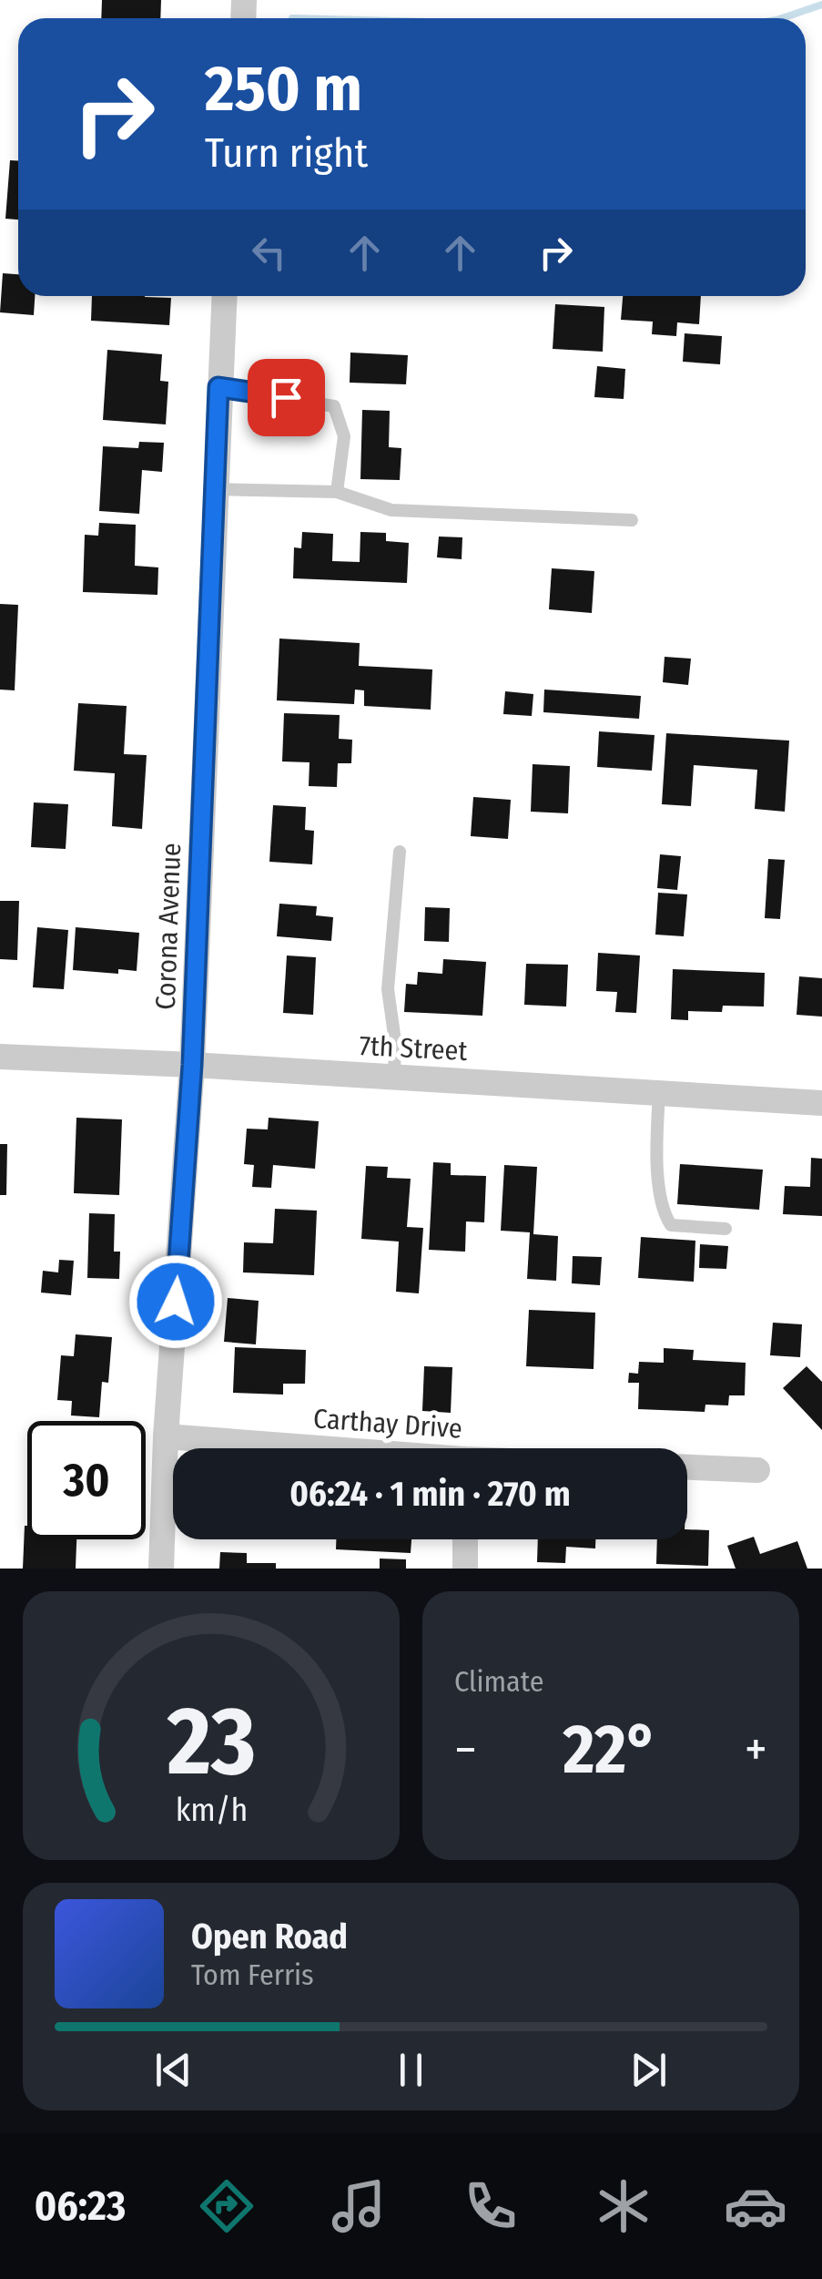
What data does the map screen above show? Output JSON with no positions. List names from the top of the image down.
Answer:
{
  "streets": {
    "street": ["Corona Avenue", "7th Street", "Carthay Drive"]
  },
  "crossings": [
    ["Corona Avenue", "7th Street"],
    ["Corona Avenue", "Carthay Drive"]
  ],
  "page": {
    "turn": ["250 m", "Turn right"],
    "limit": "30",
    "trip": "06:24 · 1 min · 270 m",
    "tile": "Climate",
    "heat": ["−", "22°", "+"],
    "song": ["Open Road", "Tom Ferris"],
    "tabs": "06:23",
    "gauge": ["23", "km/h"]
  }
}
